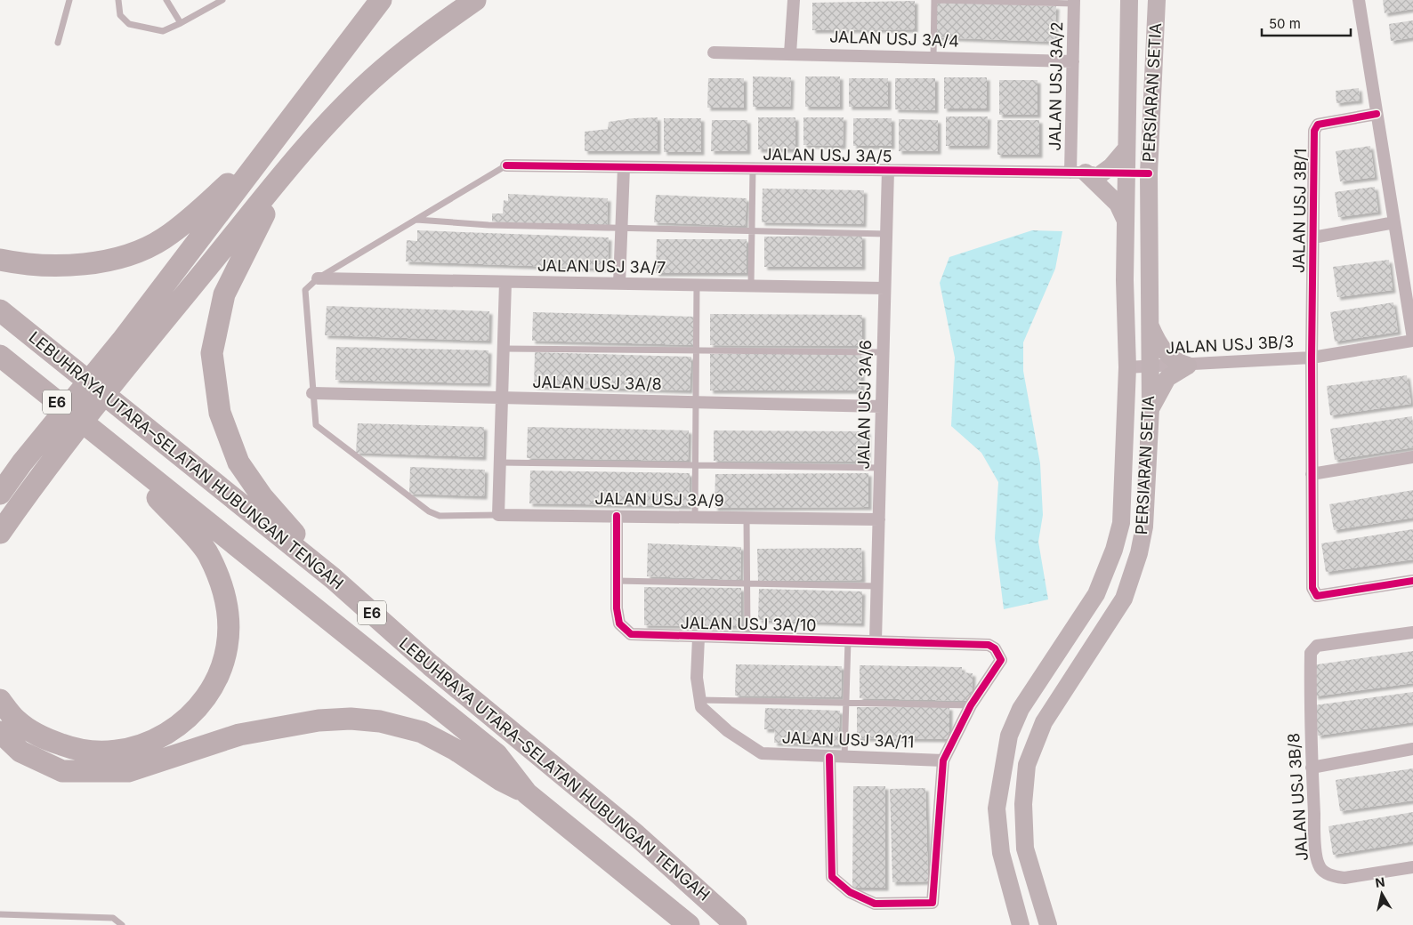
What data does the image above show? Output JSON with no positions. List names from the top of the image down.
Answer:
{
  "streets": {
    "highway": ["E6", "LEBUHRAYA UTARA–SELATAN HUBUNGAN TENGAH"],
    "main road": ["PERSIARAN SETIA"],
    "street": [
      "JALAN USJ 3A/4",
      "JALAN USJ 3A/2",
      "JALAN USJ 3A/5",
      "JALAN USJ 3B/1",
      "JALAN USJ 3A/7",
      "JALAN USJ 3B/3",
      "JALAN USJ 3A/8",
      "JALAN USJ 3A/6",
      "JALAN USJ 3A/9",
      "JALAN USJ 3A/10",
      "JALAN USJ 3A/11",
      "JALAN USJ 3B/8"
    ]
  },
  "crossings": [
    ["JALAN USJ 3A/4", "JALAN USJ 3A/2"],
    ["JALAN USJ 3A/2", "JALAN USJ 3A/5"],
    ["PERSIARAN SETIA", "JALAN USJ 3A/5"],
    ["PERSIARAN SETIA", "JALAN USJ 3B/3"],
    ["JALAN USJ 3A/5", "JALAN USJ 3A/6"],
    ["JALAN USJ 3B/1", "JALAN USJ 3B/3"],
    ["JALAN USJ 3A/7", "JALAN USJ 3A/6"],
    ["JALAN USJ 3A/8", "JALAN USJ 3A/6"],
    ["JALAN USJ 3A/8", "JALAN USJ 3A/9"],
    ["JALAN USJ 3A/6", "JALAN USJ 3A/9"],
    ["JALAN USJ 3A/6", "JALAN USJ 3A/10"],
    ["JALAN USJ 3A/9", "JALAN USJ 3A/10"],
    ["JALAN USJ 3A/10", "JALAN USJ 3A/11"]
  ],
  "scale_bar": "50 m",
  "north": "top"
}
